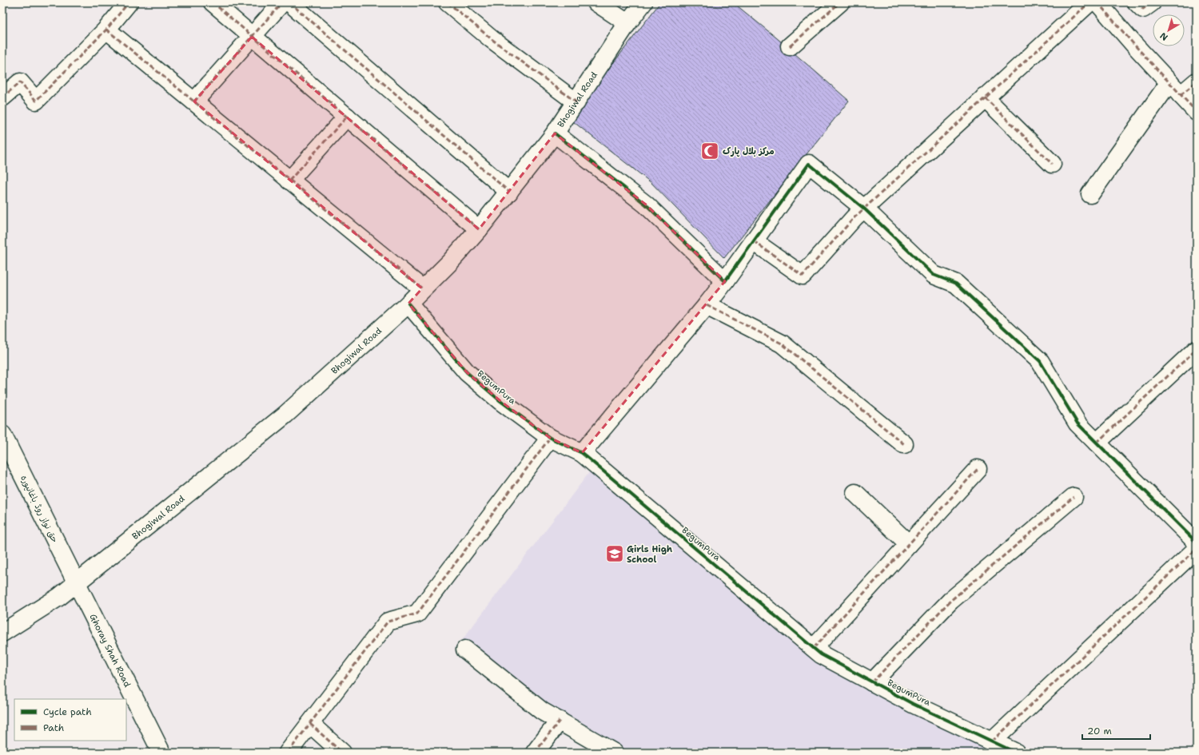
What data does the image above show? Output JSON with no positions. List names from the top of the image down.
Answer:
{
  "streets": {
    "street": [
      "Bhogiwal Road",
      "BegumPura",
      "حق نواز روڈ باغانپورہ",
      "Ghoray Shah Road"
    ]
  },
  "crossings": [
    ["Bhogiwal Road", "BegumPura"],
    ["Bhogiwal Road", "حق نواز روڈ باغانپورہ"],
    ["Bhogiwal Road", "Ghoray Shah Road"],
    ["حق نواز روڈ باغانپورہ", "Ghoray Shah Road"]
  ],
  "places": {
    "mosque": ["مرکز بلال پارک"],
    "school or university": ["Girls High School"]
  },
  "legend": ["Cycle path", "Path"],
  "scale_bar": "20 m",
  "north": "bottom left"
}
